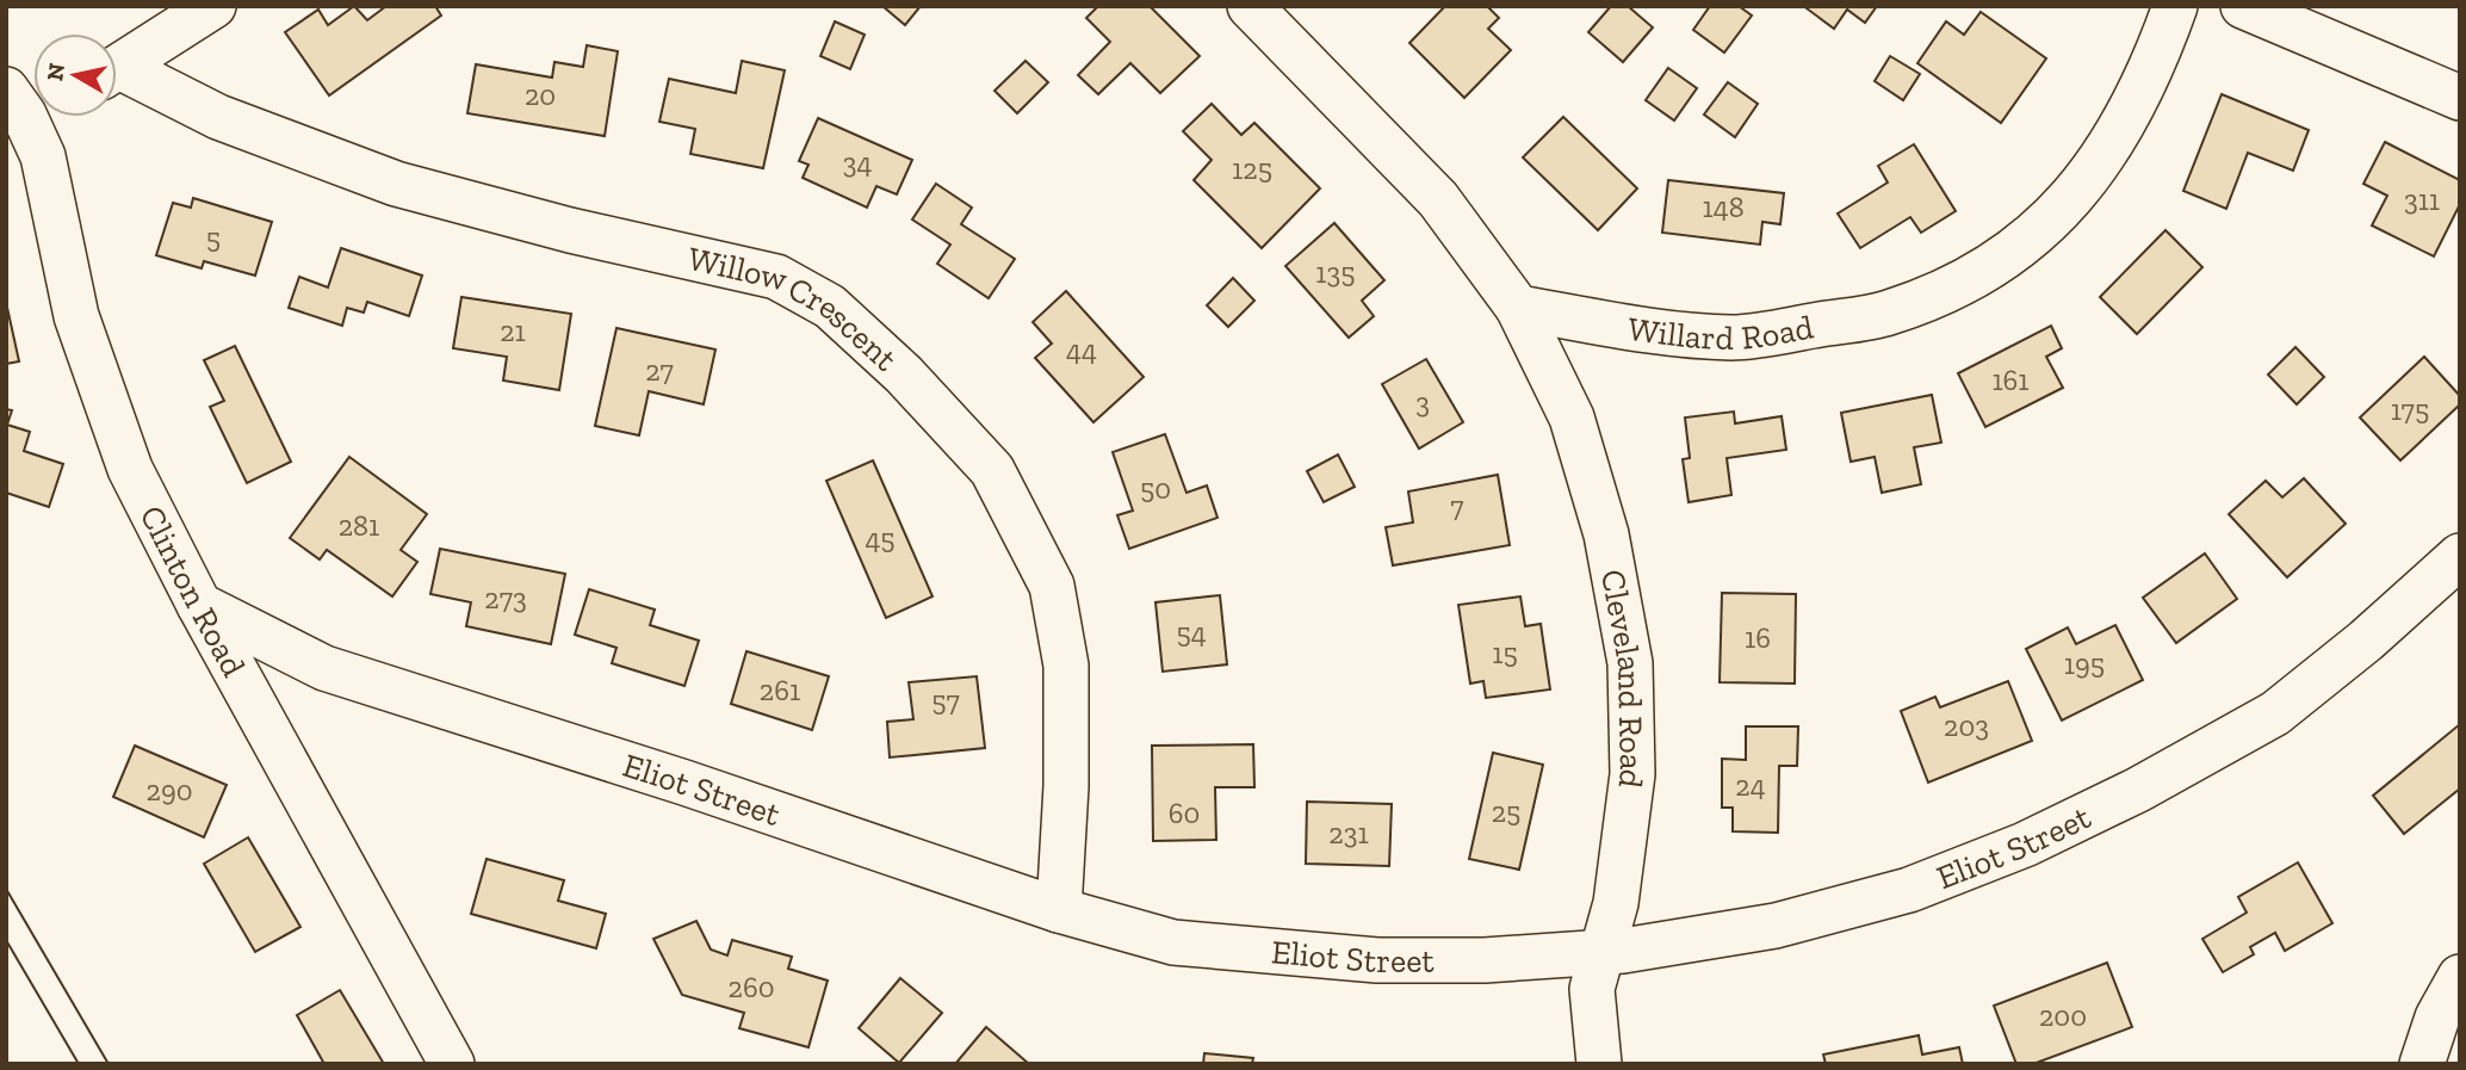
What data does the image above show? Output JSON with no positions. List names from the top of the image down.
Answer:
{
  "streets": {
    "street": [
      "Willow Crescent",
      "Willard Road",
      "Clinton Road",
      "Cleveland Road",
      "Eliot Street"
    ]
  },
  "crossings": [
    ["Willow Crescent", "Eliot Street"],
    ["Willard Road", "Cleveland Road"],
    ["Clinton Road", "Eliot Street"],
    ["Cleveland Road", "Eliot Street"]
  ],
  "house_numbers": [
    "20",
    "34",
    "125",
    "311",
    "148",
    "5",
    "135",
    "21",
    "44",
    "27",
    "161",
    "3",
    "175",
    "50",
    "7",
    "281",
    "45",
    "273",
    "54",
    "16",
    "15",
    "195",
    "261",
    "57",
    "203",
    "24",
    "290",
    "25",
    "60",
    "231",
    "260",
    "200"
  ],
  "north": "left"
}
